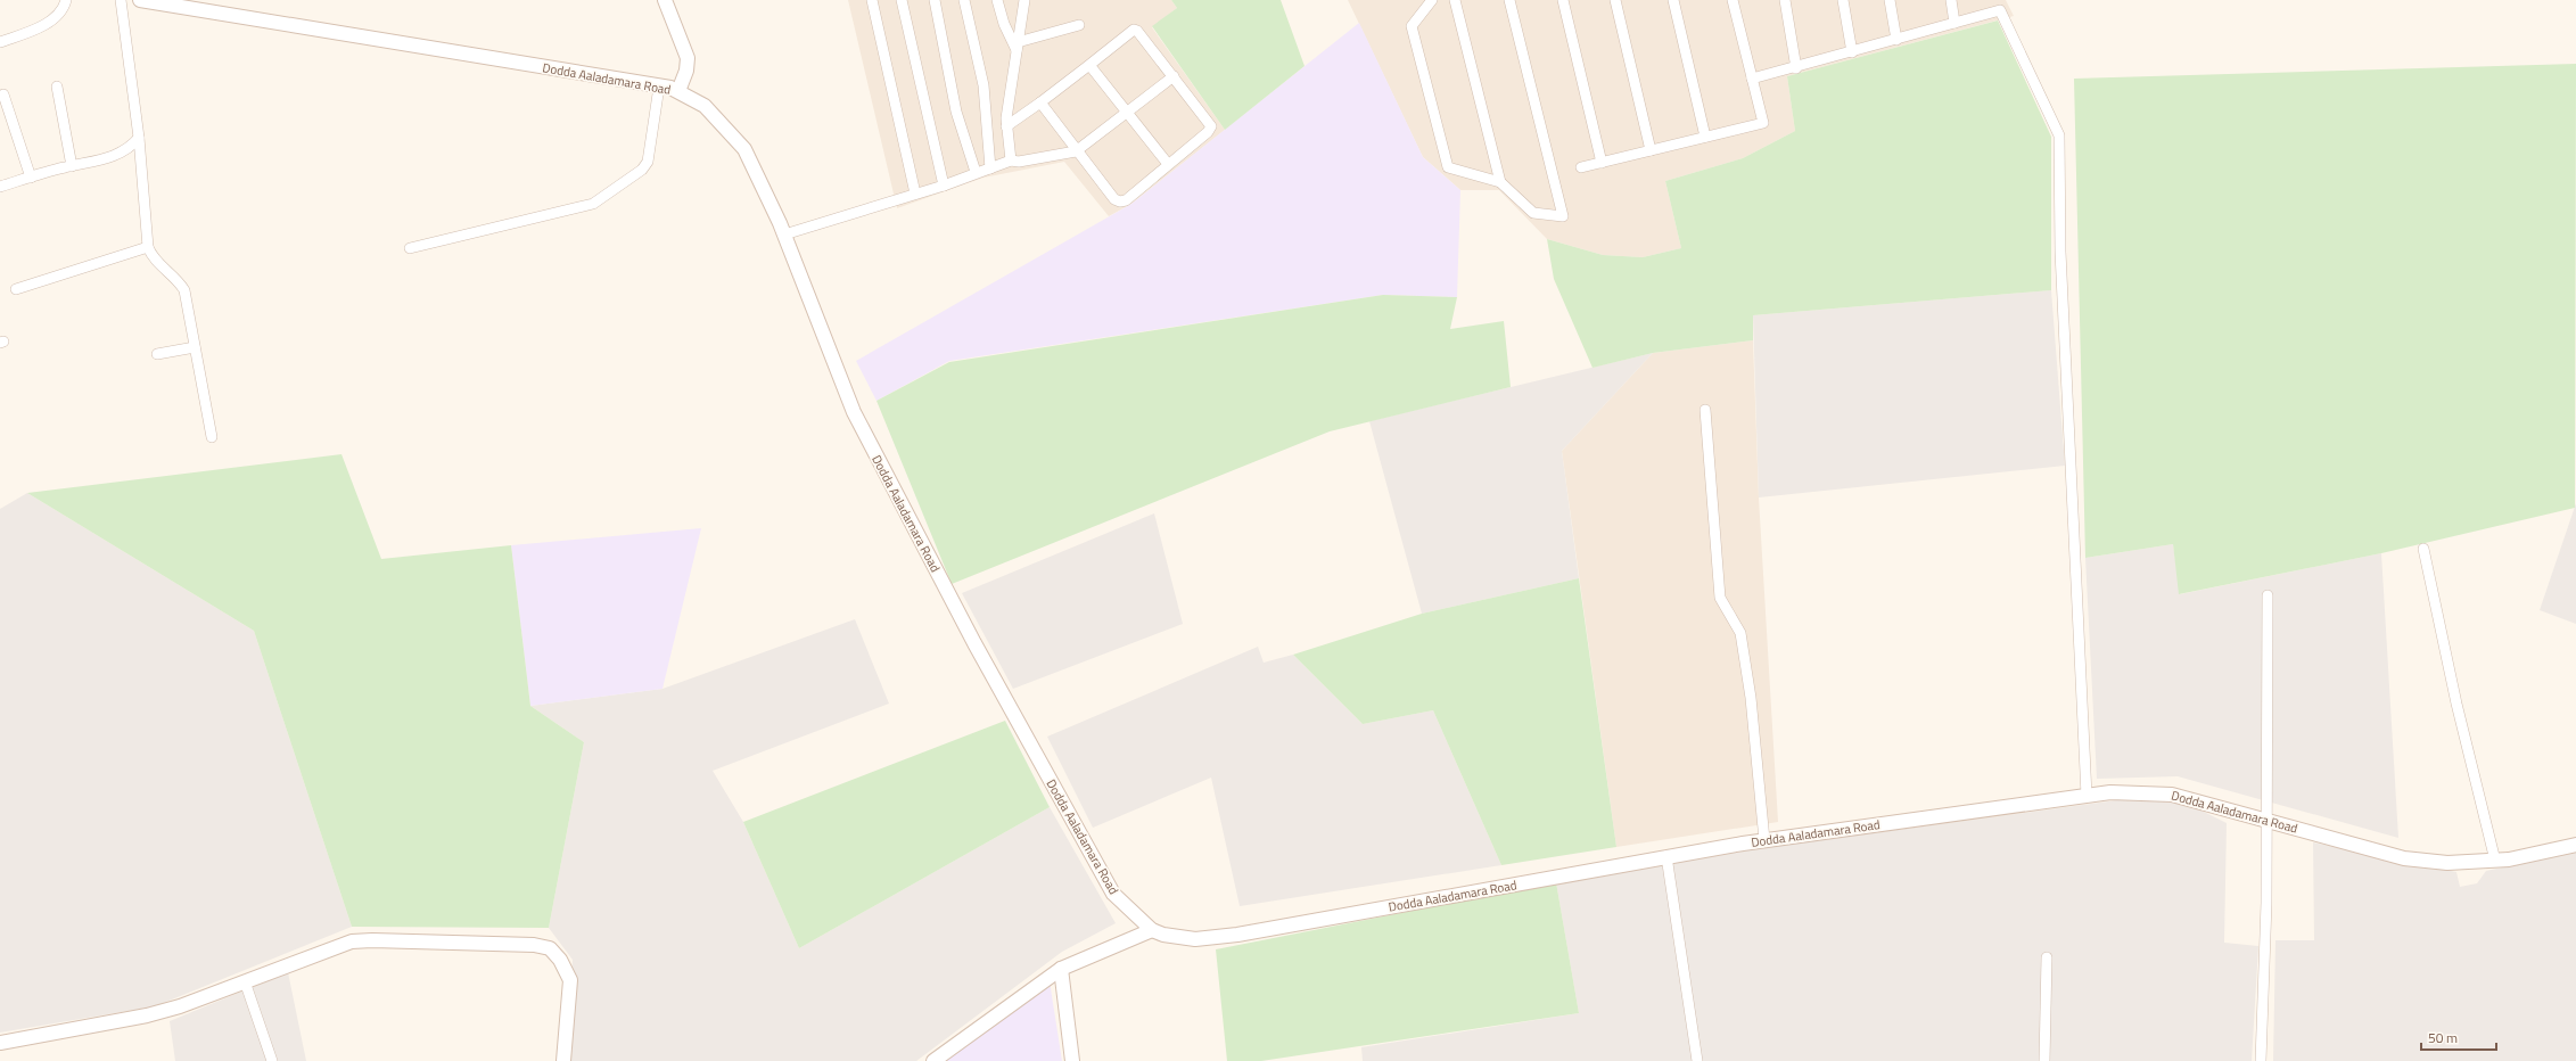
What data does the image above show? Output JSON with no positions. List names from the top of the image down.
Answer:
{
  "streets": {
    "main road": ["Dodda Aaladamara Road"]
  },
  "scale_bar": "50 m"
}
